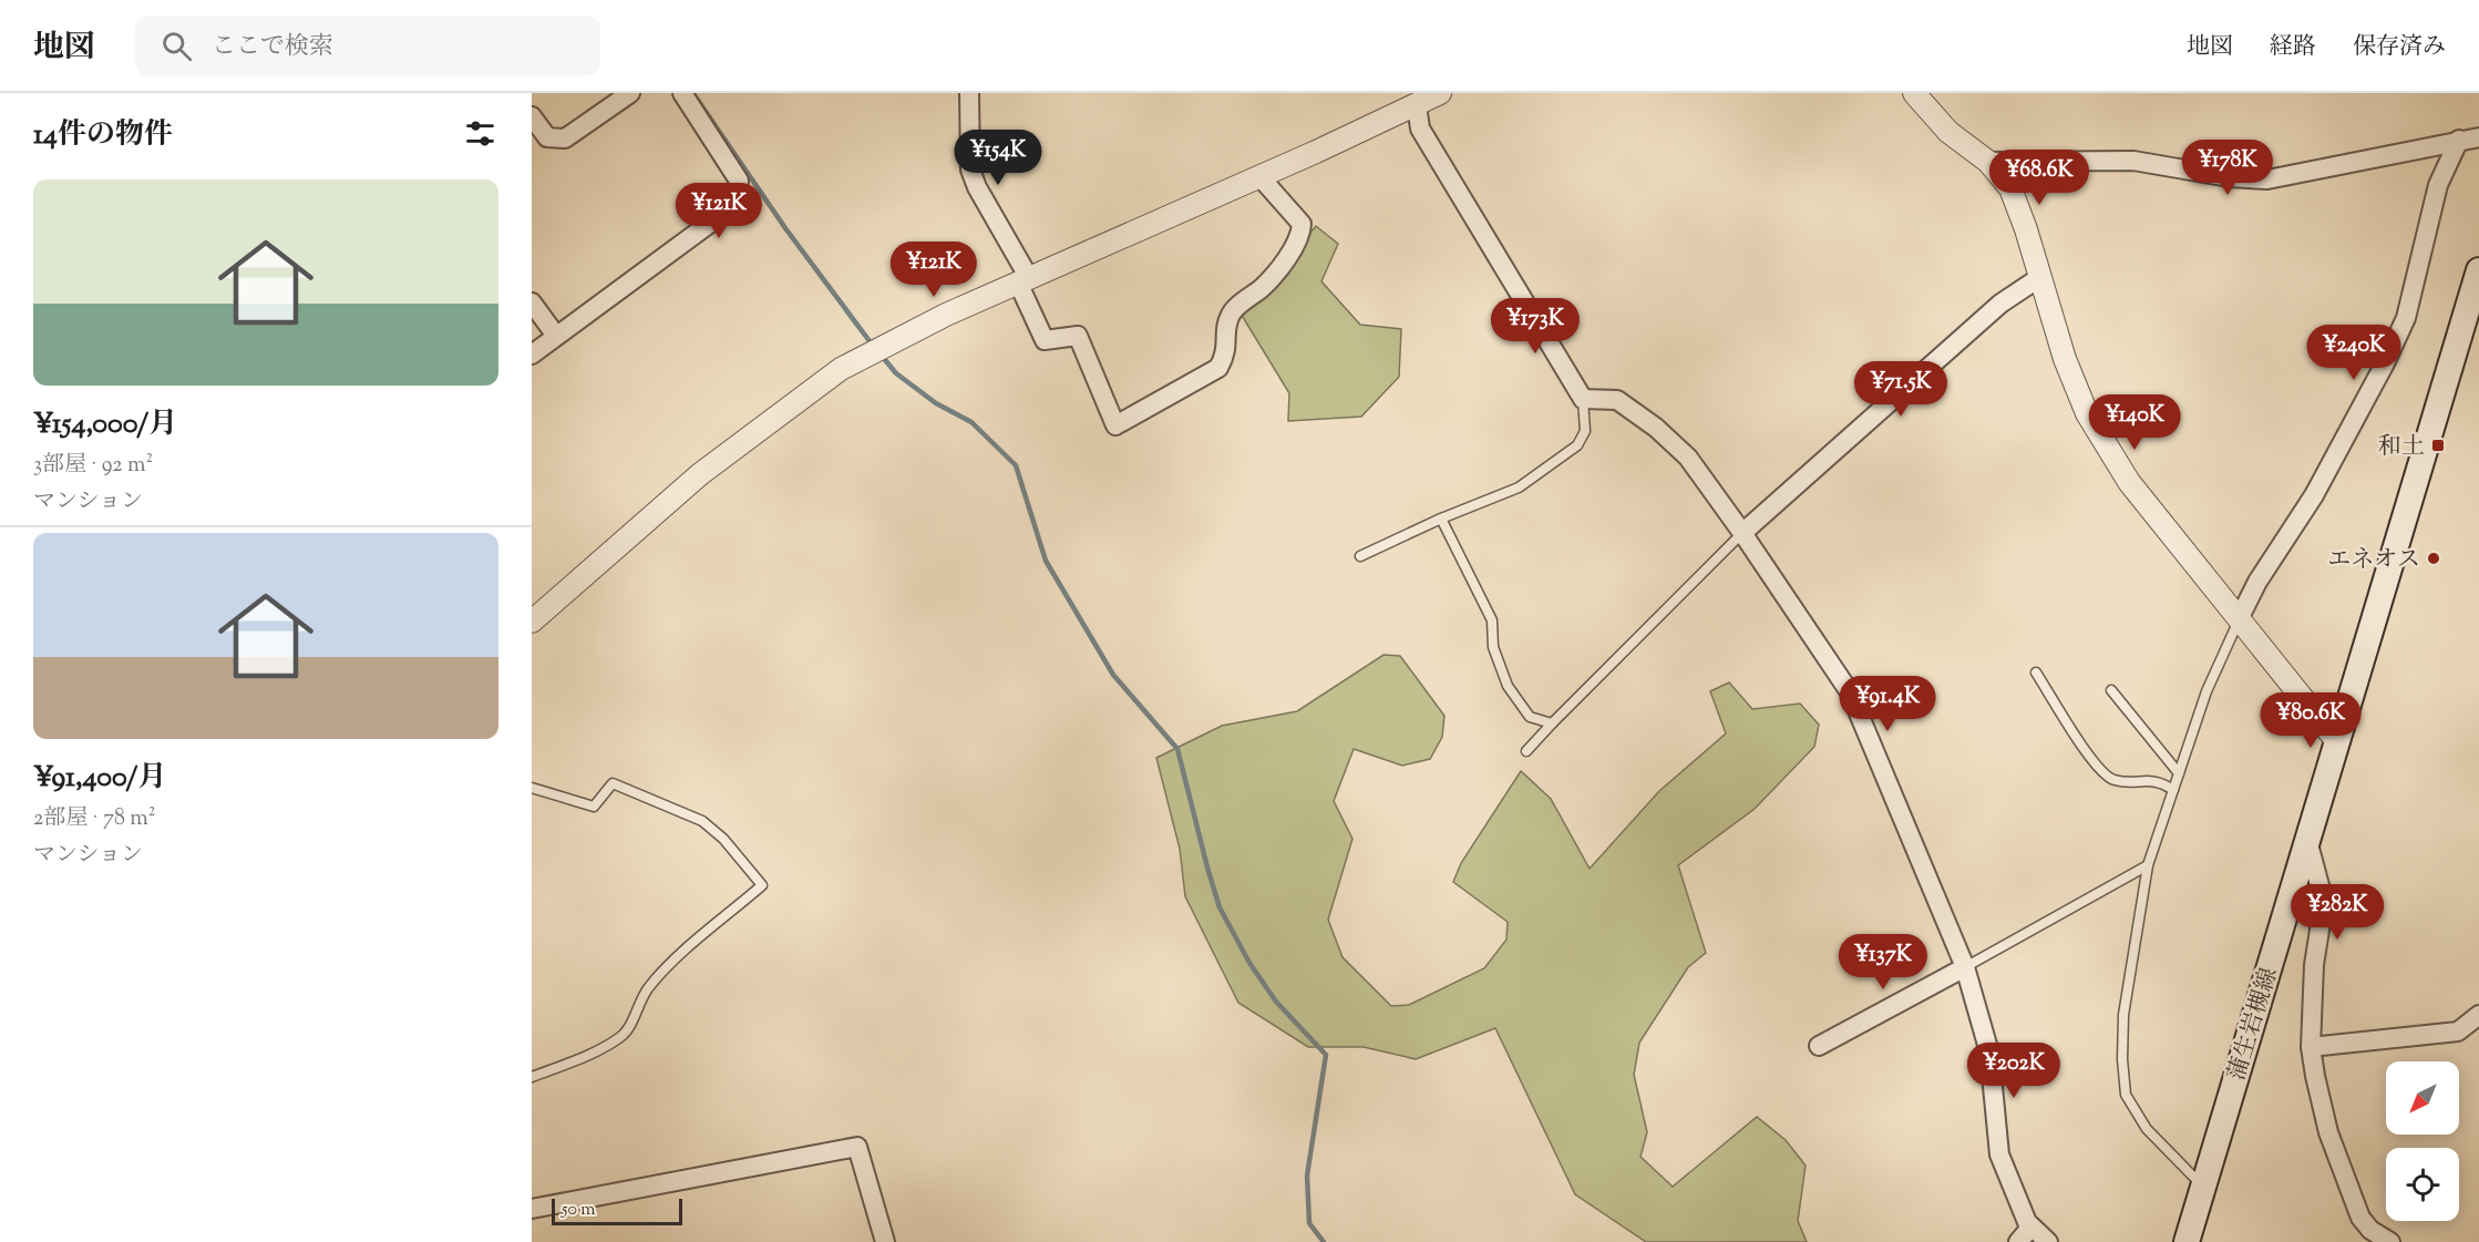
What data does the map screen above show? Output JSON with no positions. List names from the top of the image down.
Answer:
{
  "streets": {
    "main road": ["蒲生岩槻線"]
  },
  "places": {
    "transit": ["和土"],
    "other": ["エネオス"]
  },
  "scale_bar": "50 m",
  "north": "bottom left",
  "page": {
    "header": "地図",
    "search": "ここで検索",
    "nav": ["地図", "経路", "保存済み"],
    "heading": "14件の物件",
    "price": [
      "¥154K",
      "¥178K",
      "¥68.6K",
      "¥121K",
      "¥121K",
      "¥173K",
      "¥240K",
      "¥71.5K",
      "¥140K",
      "¥91.4K",
      "¥80.6K",
      "¥282K",
      "¥137K",
      "¥202K"
    ],
    "list": [
      {
        "name": "¥154,000/月",
        "note": "3部屋 · 92 m² · マンション"
      },
      {
        "name": "¥91,400/月",
        "note": "2部屋 · 78 m² · マンション"
      }
    ],
    "scale": "50 m"
  }
}
